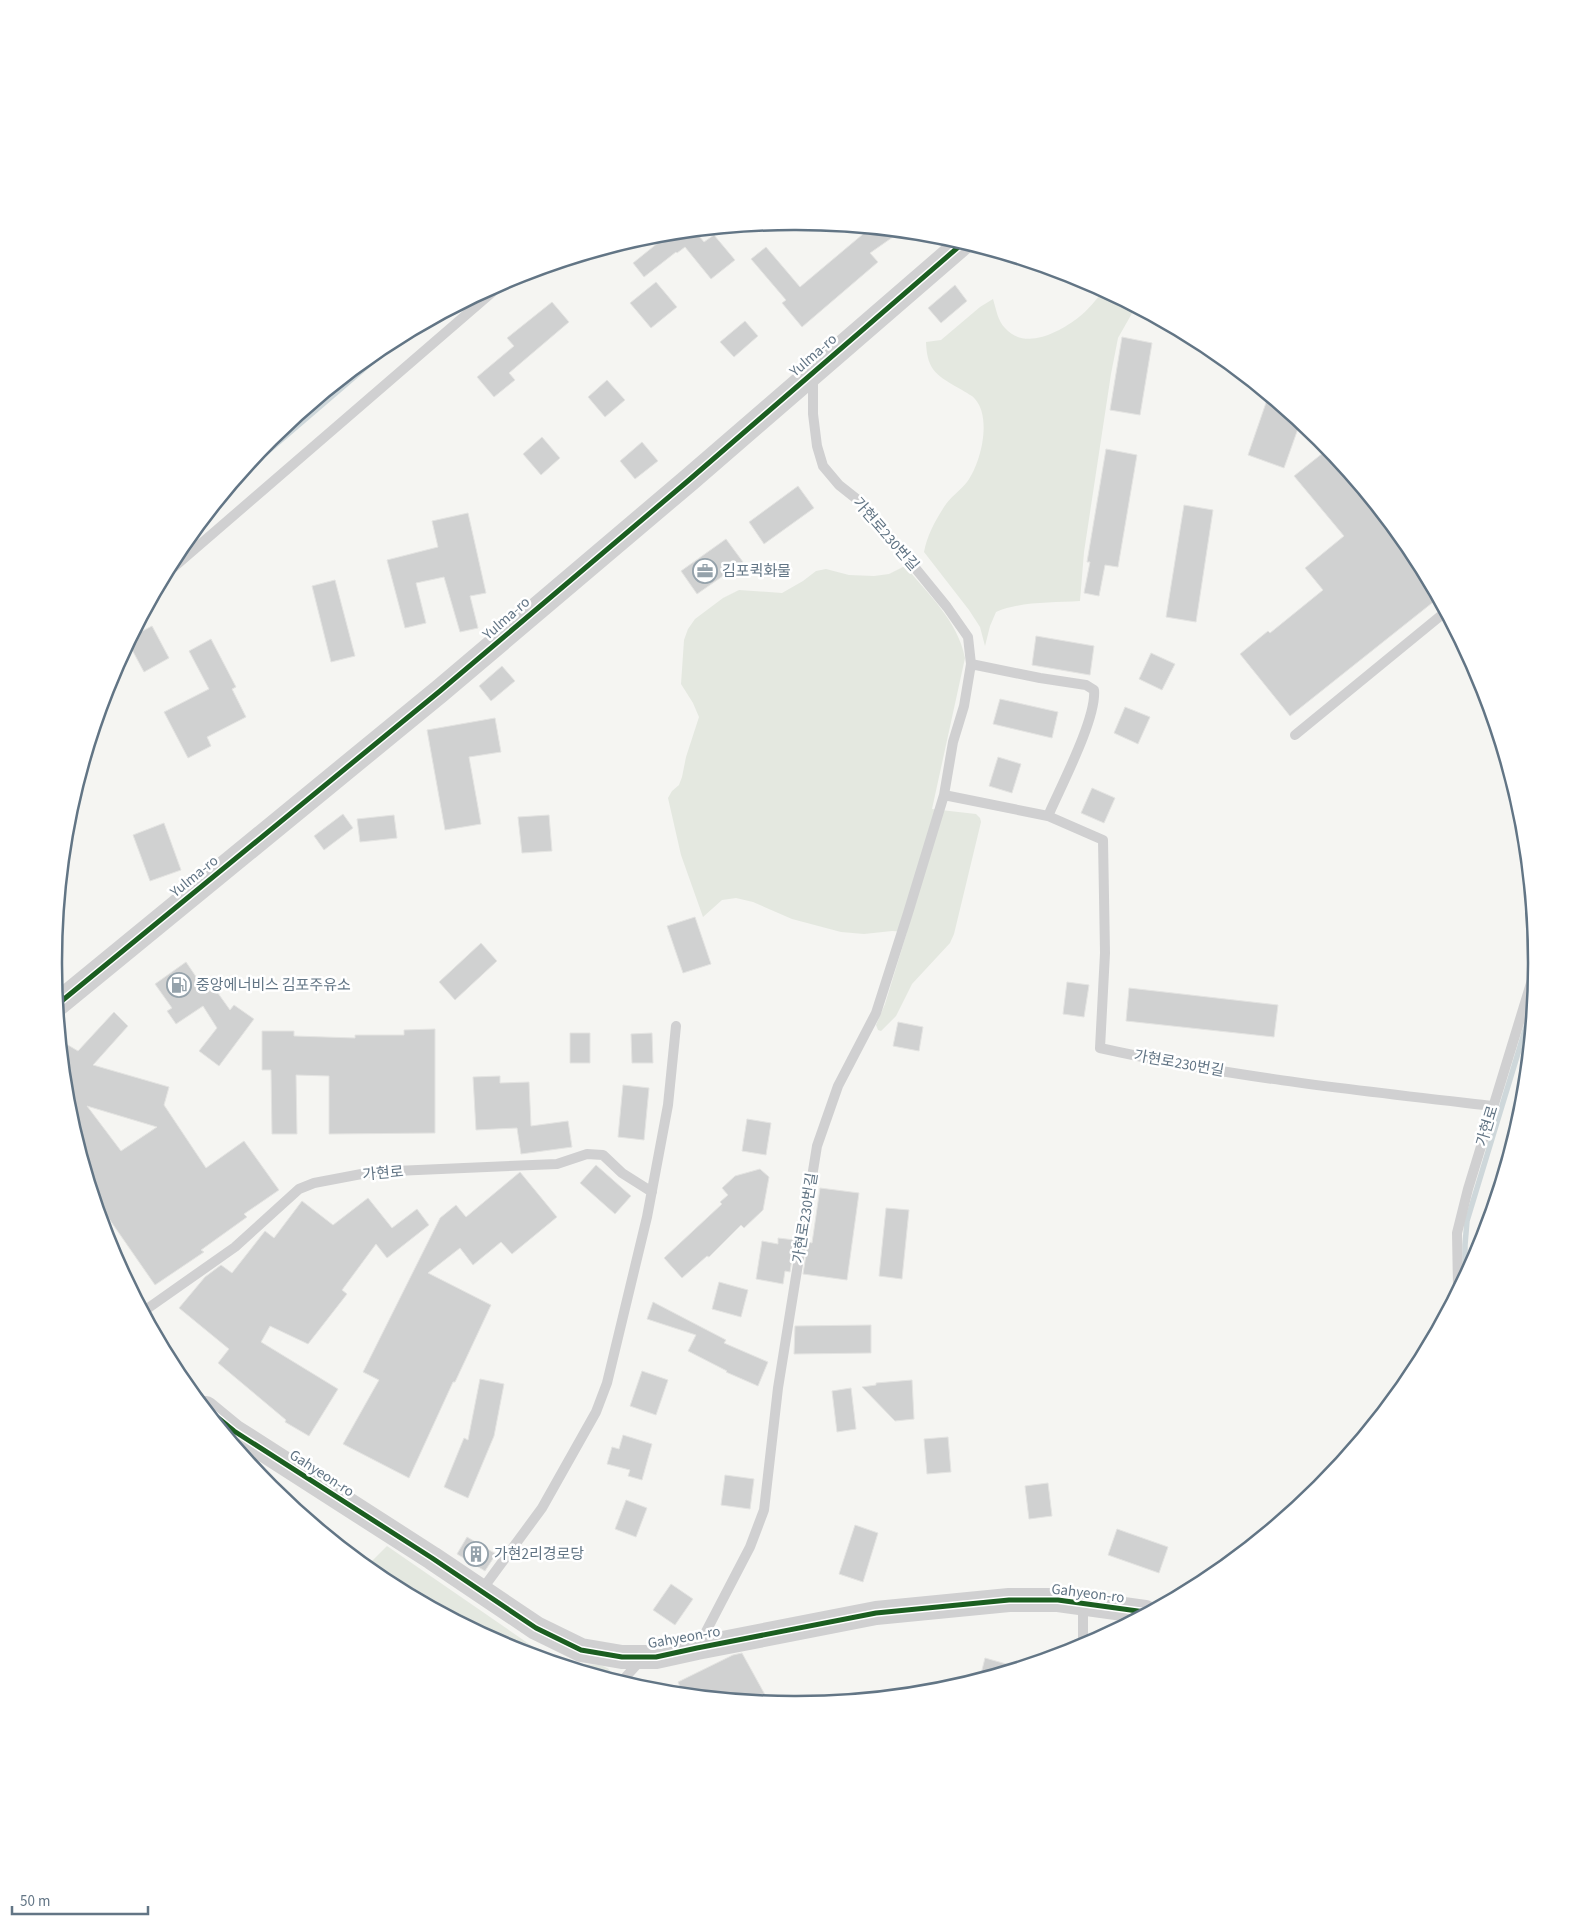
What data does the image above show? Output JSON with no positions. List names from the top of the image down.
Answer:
{
  "streets": {
    "street": ["Yulma-ro", "Gahyeon-ro"],
    "lane": ["가현로230번길", "가현로"]
  },
  "crossings": [
    ["Yulma-ro", "가현로230번길"],
    ["가현로230번길", "가현로"],
    ["가현로230번길", "Gahyeon-ro"]
  ],
  "places": {
    "office": ["김포퀵화물"],
    "fuel station": ["중앙에너비스 김포주유소"],
    "building": ["가현2리경로당"]
  },
  "scale_bar": "50 m"
}
